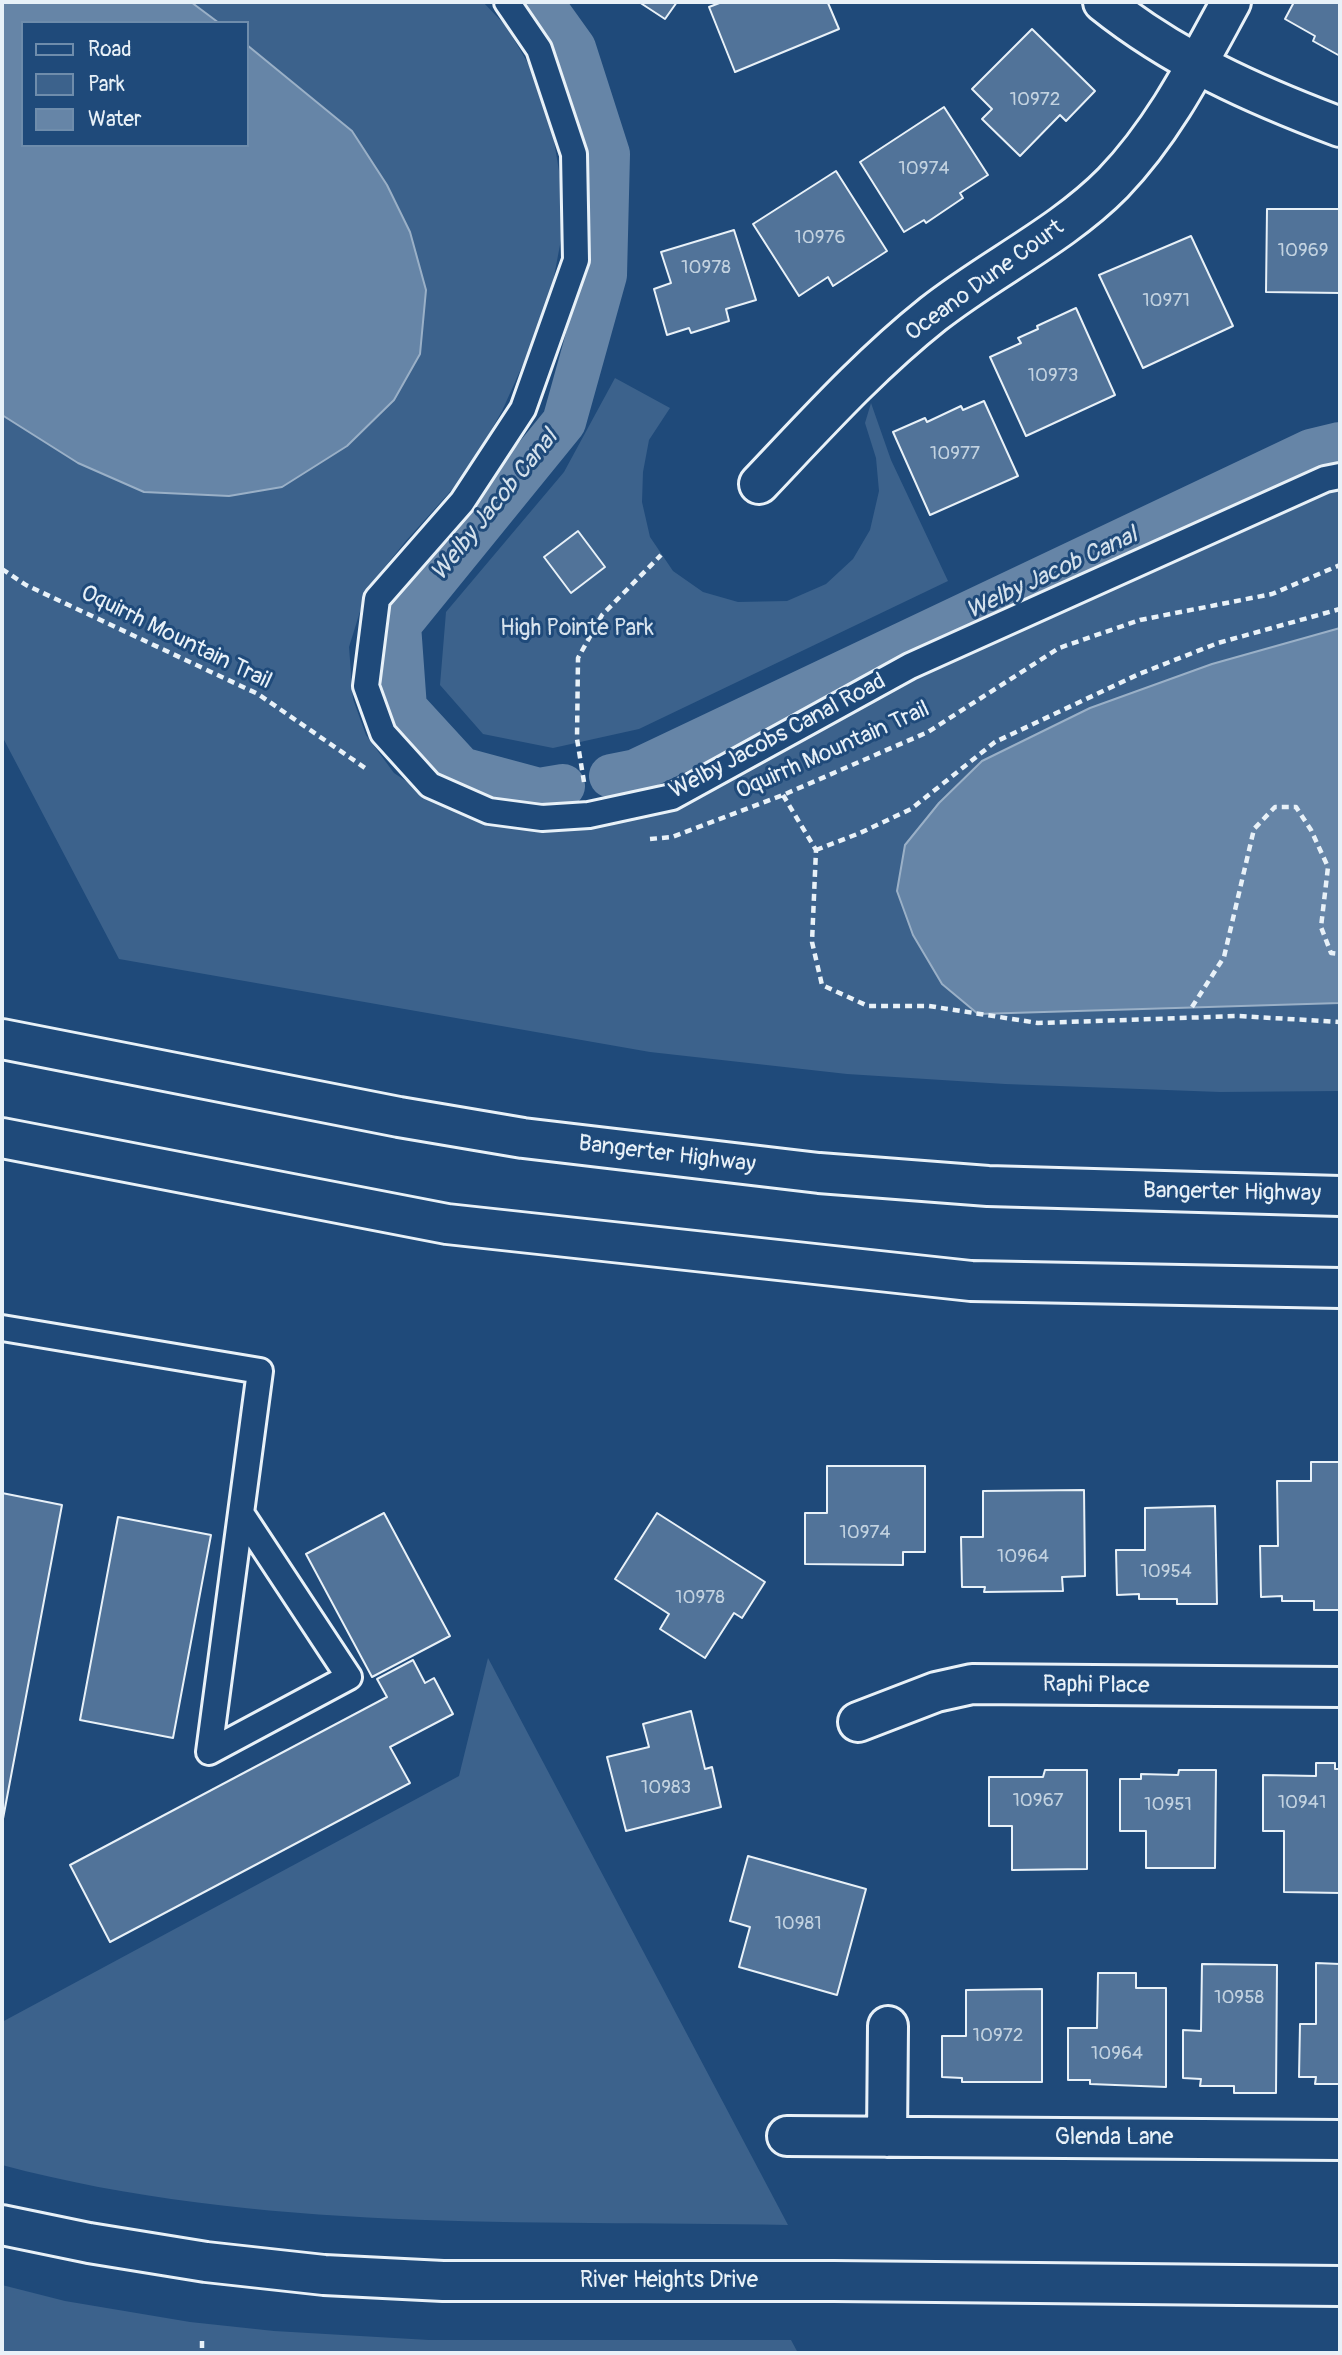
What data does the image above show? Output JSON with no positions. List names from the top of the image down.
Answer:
{
  "streets": {
    "main road": [
      "Oceano Dune Court",
      "Bangerter Highway",
      "Raphi Place",
      "Glenda Lane",
      "River Heights Drive"
    ],
    "lane": ["Welby Jacobs Canal Road"],
    "path": ["Oquirrh Mountain Trail"]
  },
  "water": ["Welby Jacob Canal"],
  "parks": ["High Pointe Park"],
  "house_numbers": [
    "10972",
    "10974",
    "10976",
    "10969",
    "10978",
    "10971",
    "10973",
    "10977",
    "10974",
    "10964",
    "10954",
    "10978",
    "10983",
    "10967",
    "10941",
    "10951",
    "10981",
    "10958",
    "10972",
    "10964"
  ],
  "legend": ["Road", "Park", "Water"]
}
